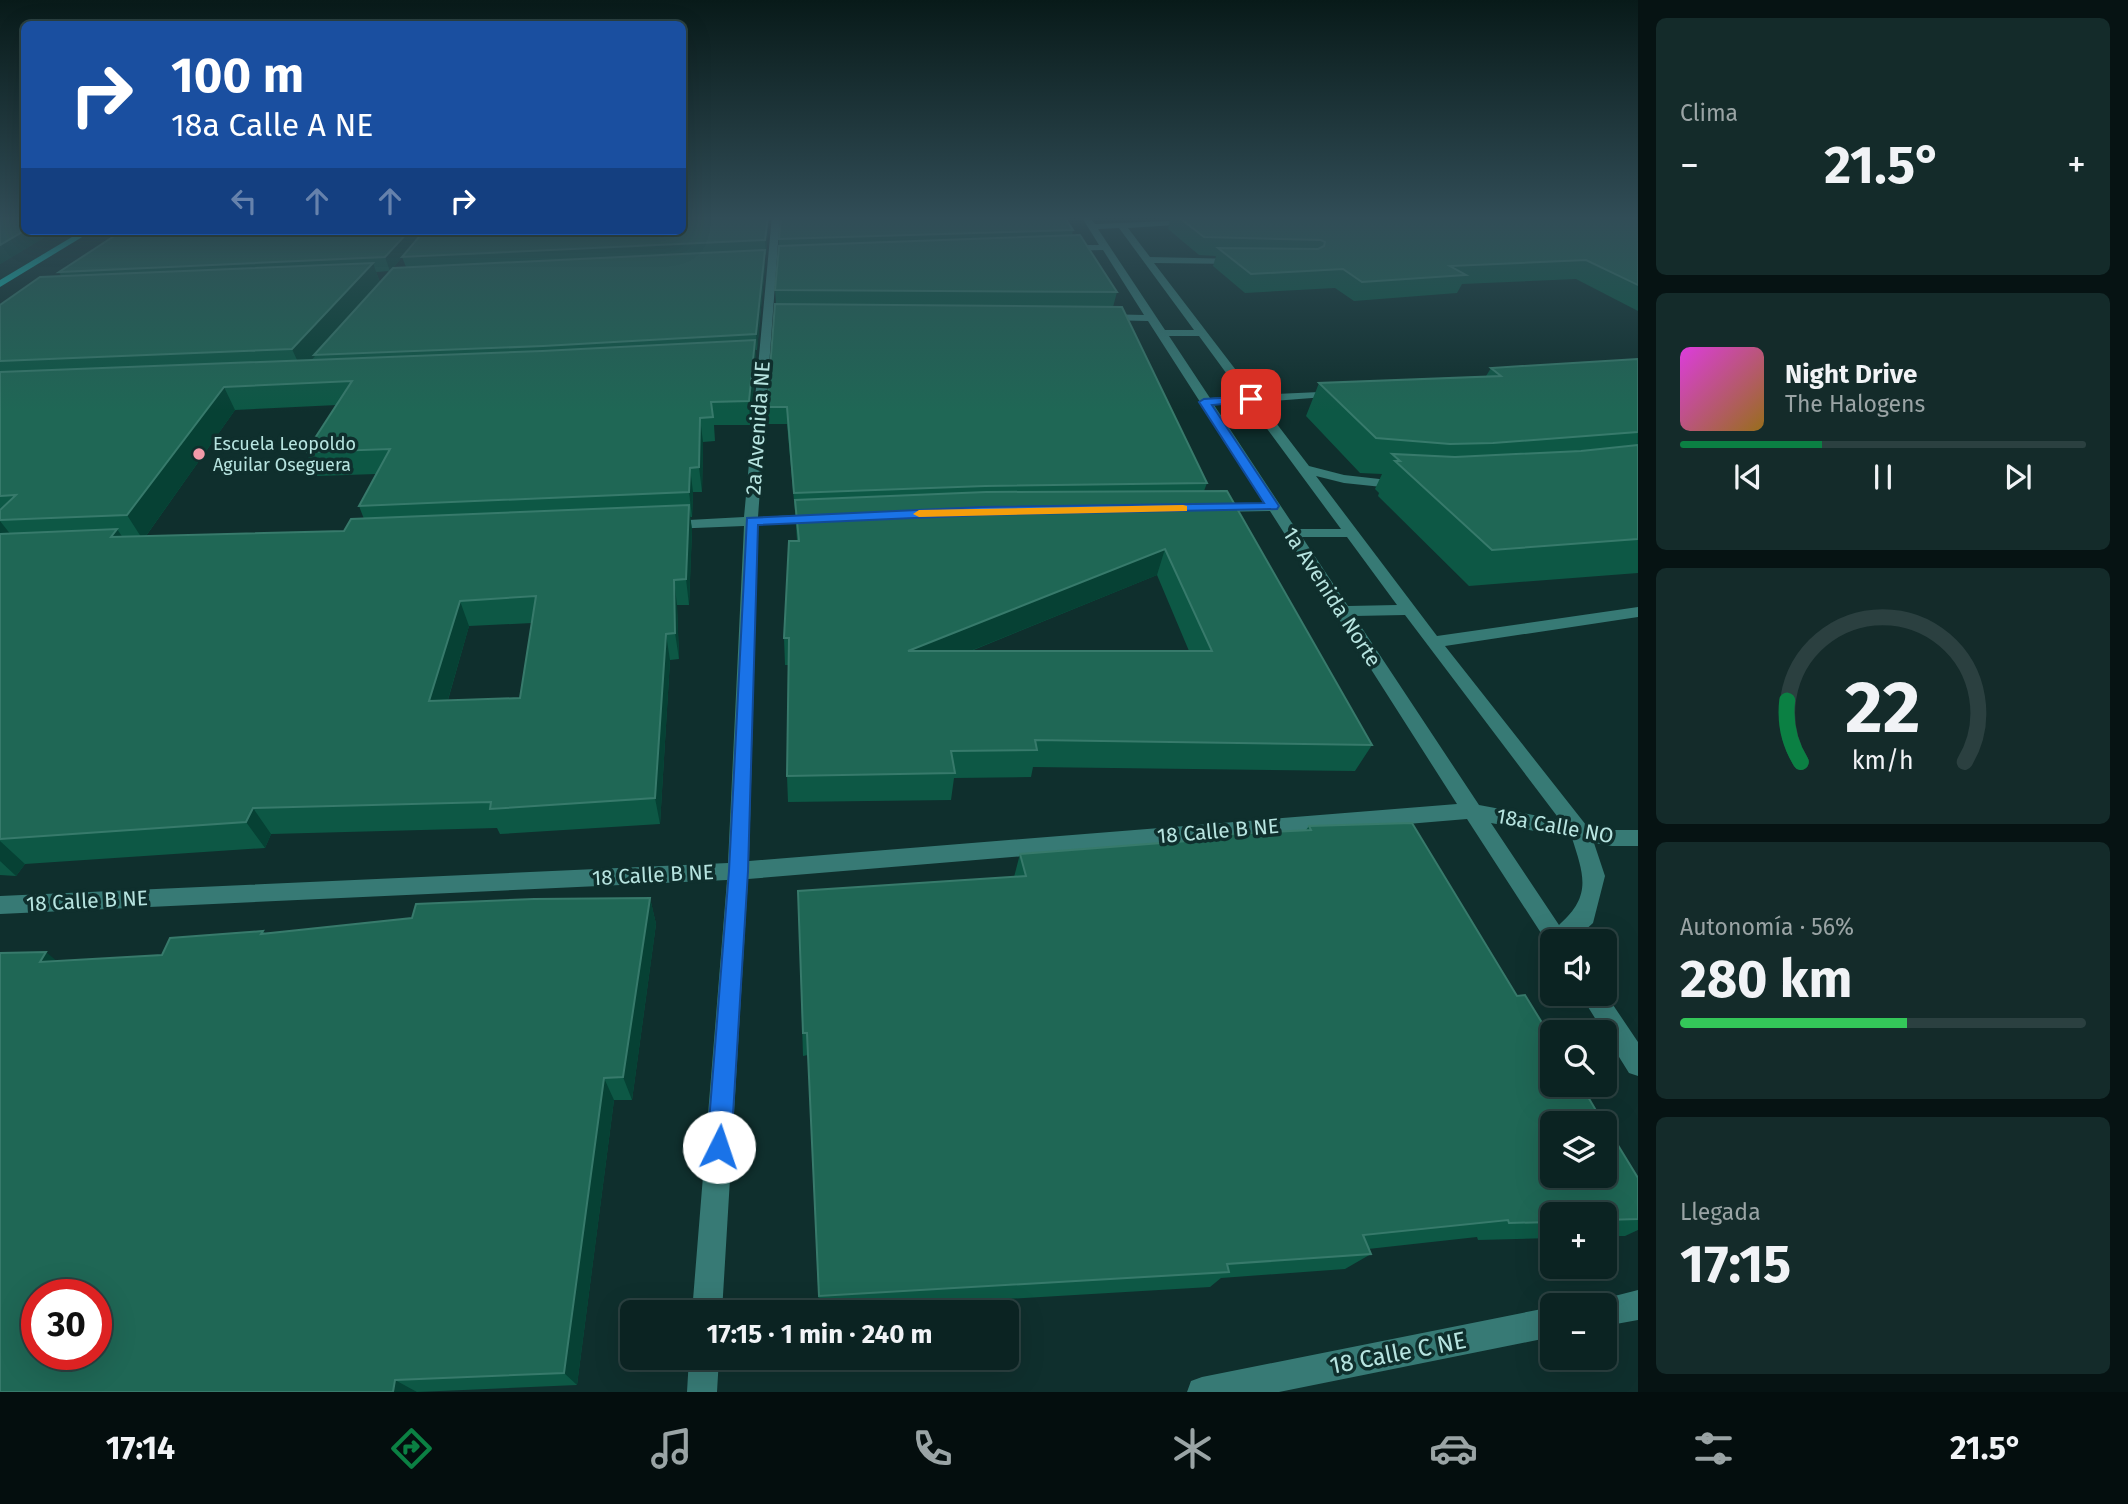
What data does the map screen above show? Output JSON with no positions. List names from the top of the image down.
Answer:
{
  "streets": {
    "street": [
      "2a Avenida NE",
      "1a Avenida Norte",
      "18a Calle NO",
      "18 Calle B NE",
      "18 Calle C NE"
    ]
  },
  "crossings": [
    ["2a Avenida NE", "18 Calle B NE"],
    ["1a Avenida Norte", "18a Calle NO"],
    ["1a Avenida Norte", "18 Calle B NE"],
    ["18a Calle NO", "18 Calle B NE"]
  ],
  "places": ["Escuela Leopoldo Aguilar Oseguera"],
  "page": {
    "tile": [
      "Clima",
      ["Autonomía · 56%", "280 km"],
      ["Llegada", "17:15"]
    ],
    "turn": ["100 m", "18a Calle A NE"],
    "heat": ["−", "21.5°", "+"],
    "song": ["Night Drive", "The Halogens"],
    "map_buttons": ["+", "−"],
    "limit": "30",
    "trip": "17:15 · 1 min · 240 m",
    "tabs": ["17:14", "21.5°"],
    "gauge": ["22", "km/h"]
  }
}
